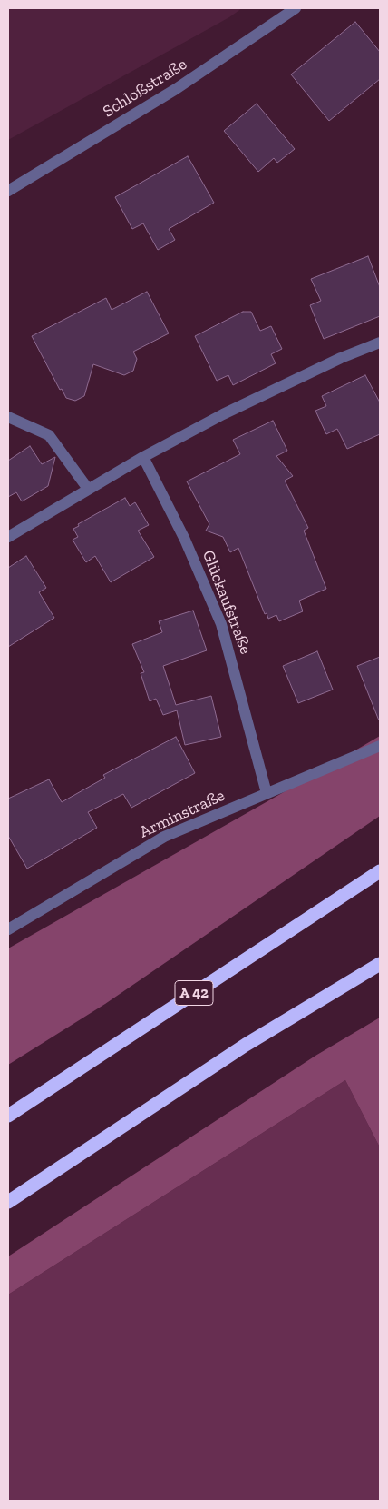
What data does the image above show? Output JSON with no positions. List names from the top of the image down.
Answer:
{
  "streets": {
    "highway": ["A 42"],
    "street": ["Schloßstraße", "Glückaufstraße", "Arminstraße"]
  },
  "crossings": [
    ["Glückaufstraße", "Arminstraße"]
  ]
}
